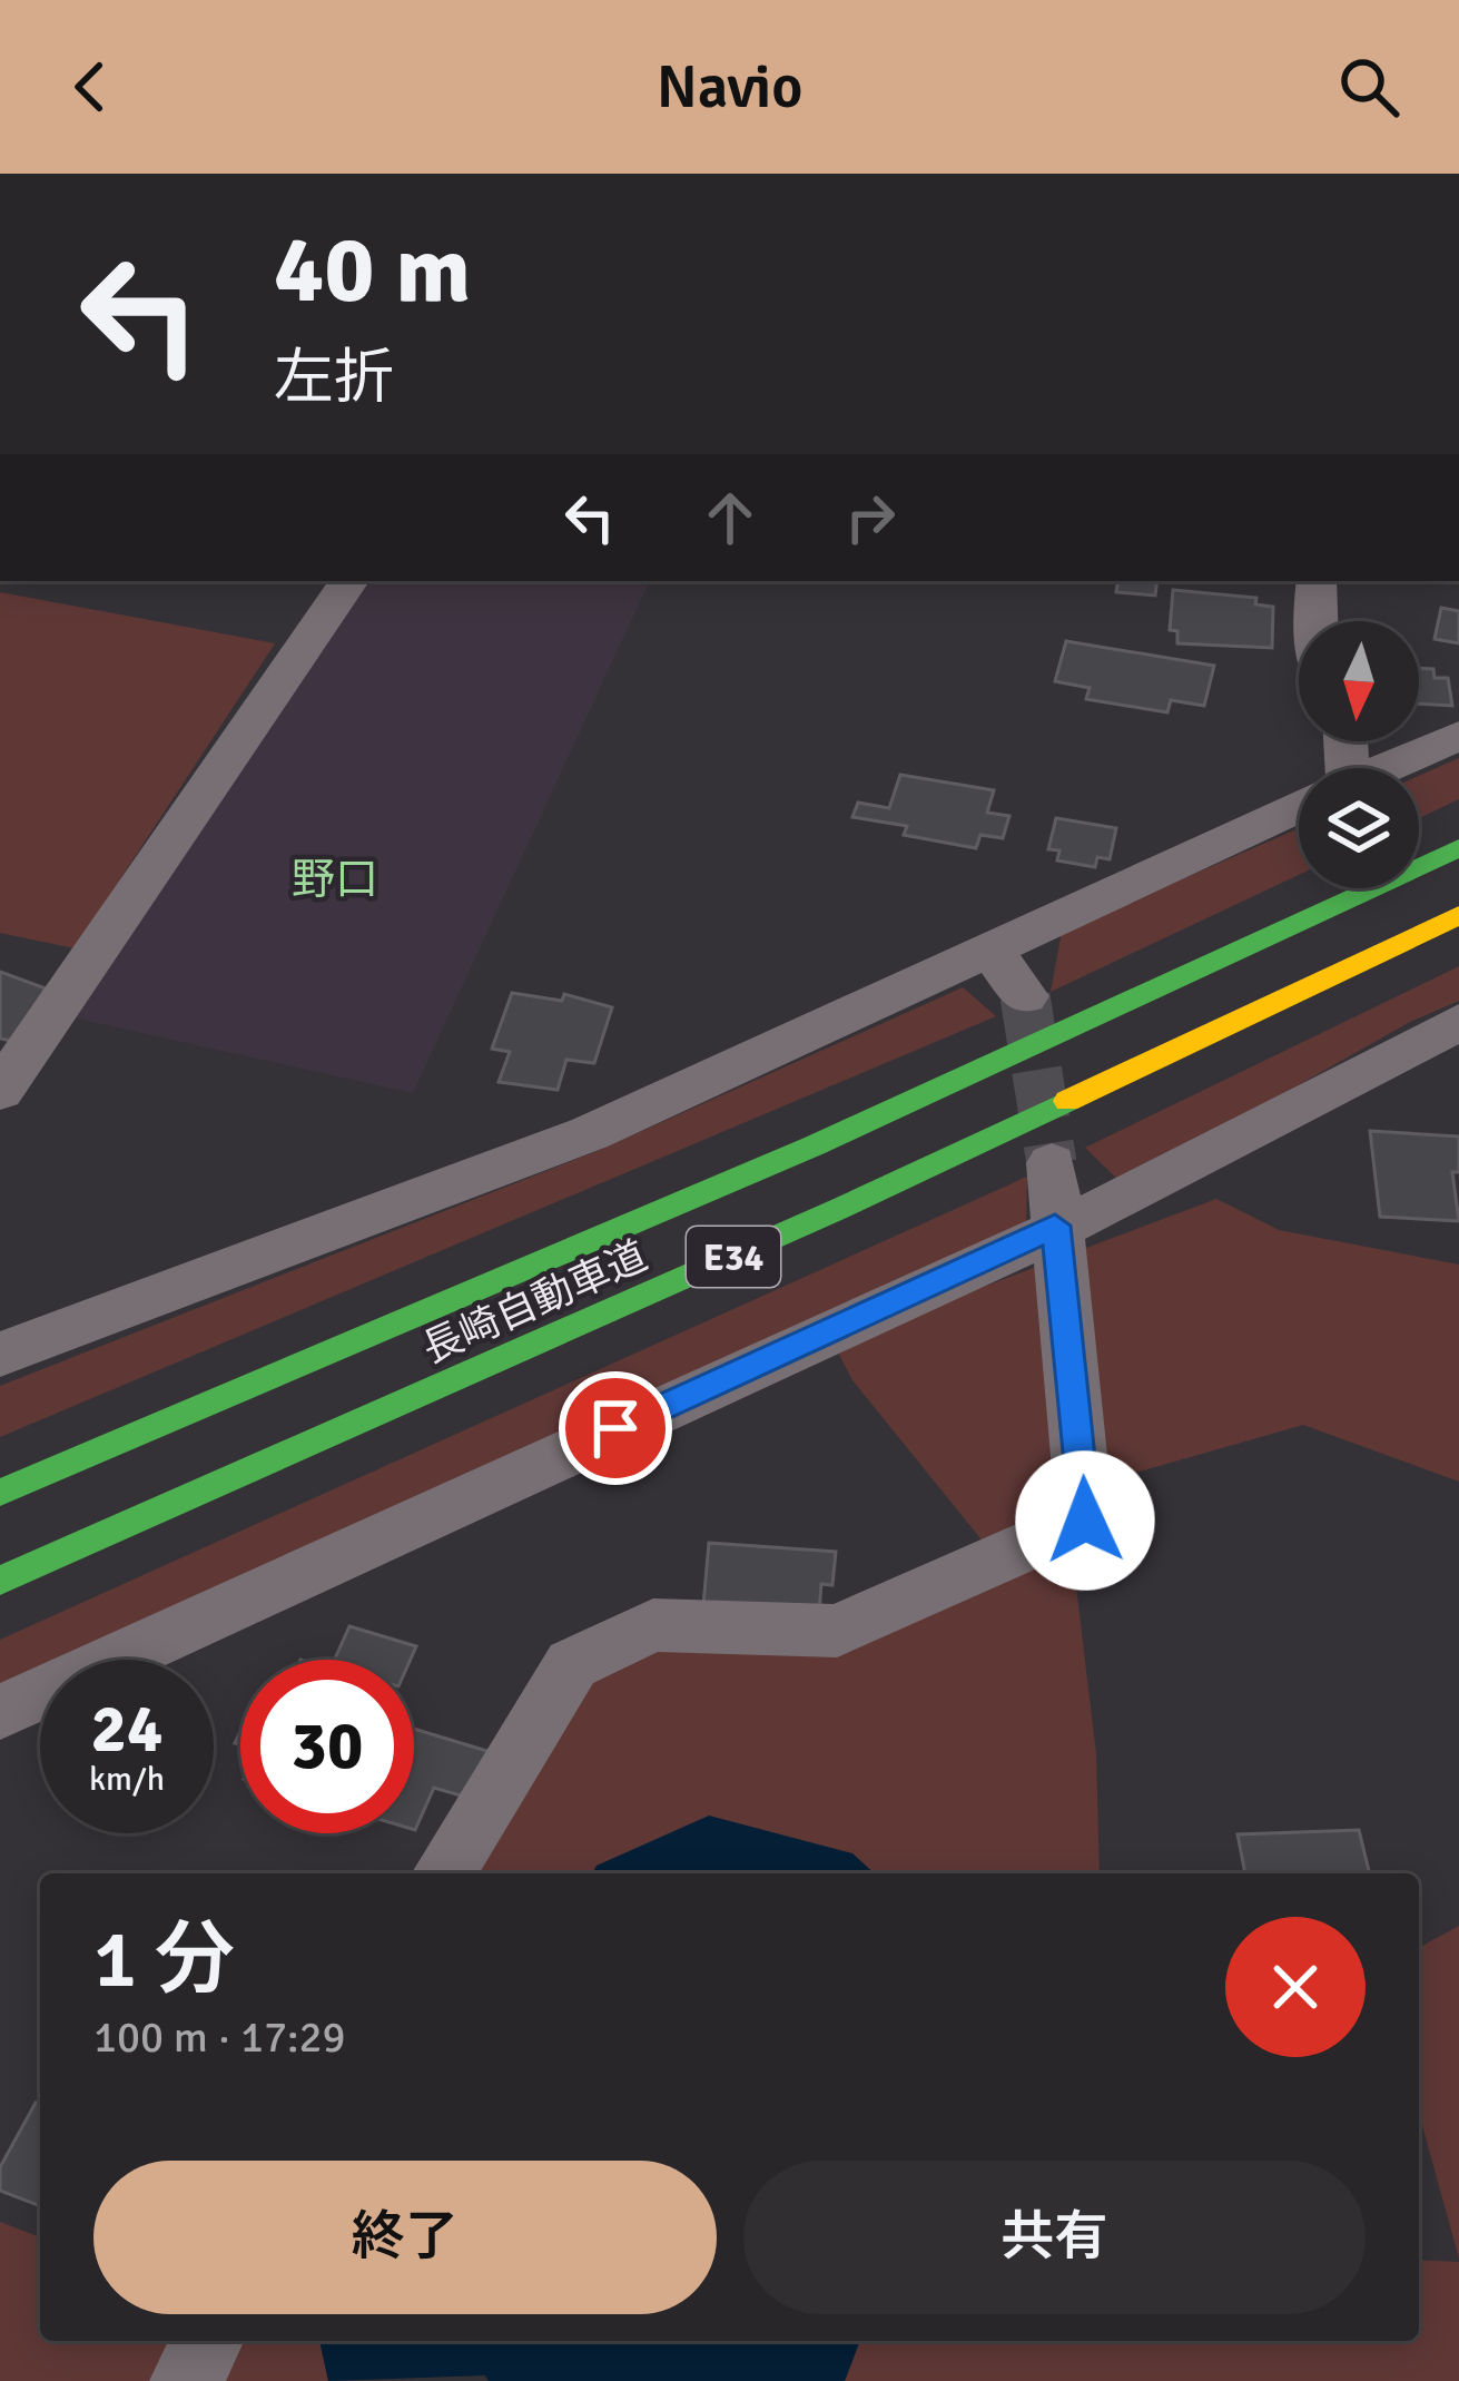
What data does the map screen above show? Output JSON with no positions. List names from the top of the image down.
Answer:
{
  "streets": {
    "highway": ["E34", "長崎自動車道"]
  },
  "districts": ["野口"],
  "north": "bottom",
  "page": {
    "header": "Navio",
    "turn": ["40 m", "左折"],
    "speed": "24 km/h",
    "limit": "30",
    "heading": ["1 分", "100 m · 17:29"],
    "buttons": ["終了", "共有"]
  }
}
